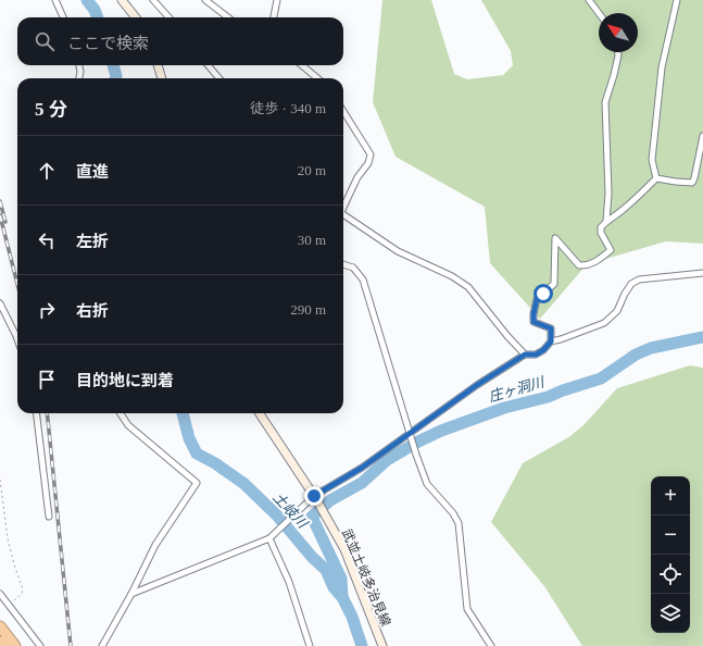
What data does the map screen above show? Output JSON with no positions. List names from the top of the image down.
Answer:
{
  "streets": {
    "main road": ["武並土岐多治見線"]
  },
  "water": ["庄ヶ洞川", "土岐川"],
  "north": "top left",
  "page": {
    "search": "ここで検索",
    "heading": ["5 分", "徒歩 · 340 m"],
    "list": [
      ["直進", "20 m"],
      ["左折", "30 m"],
      ["右折", "290 m"],
      "目的地に到着"
    ],
    "map_buttons": ["+", "−"]
  }
}
